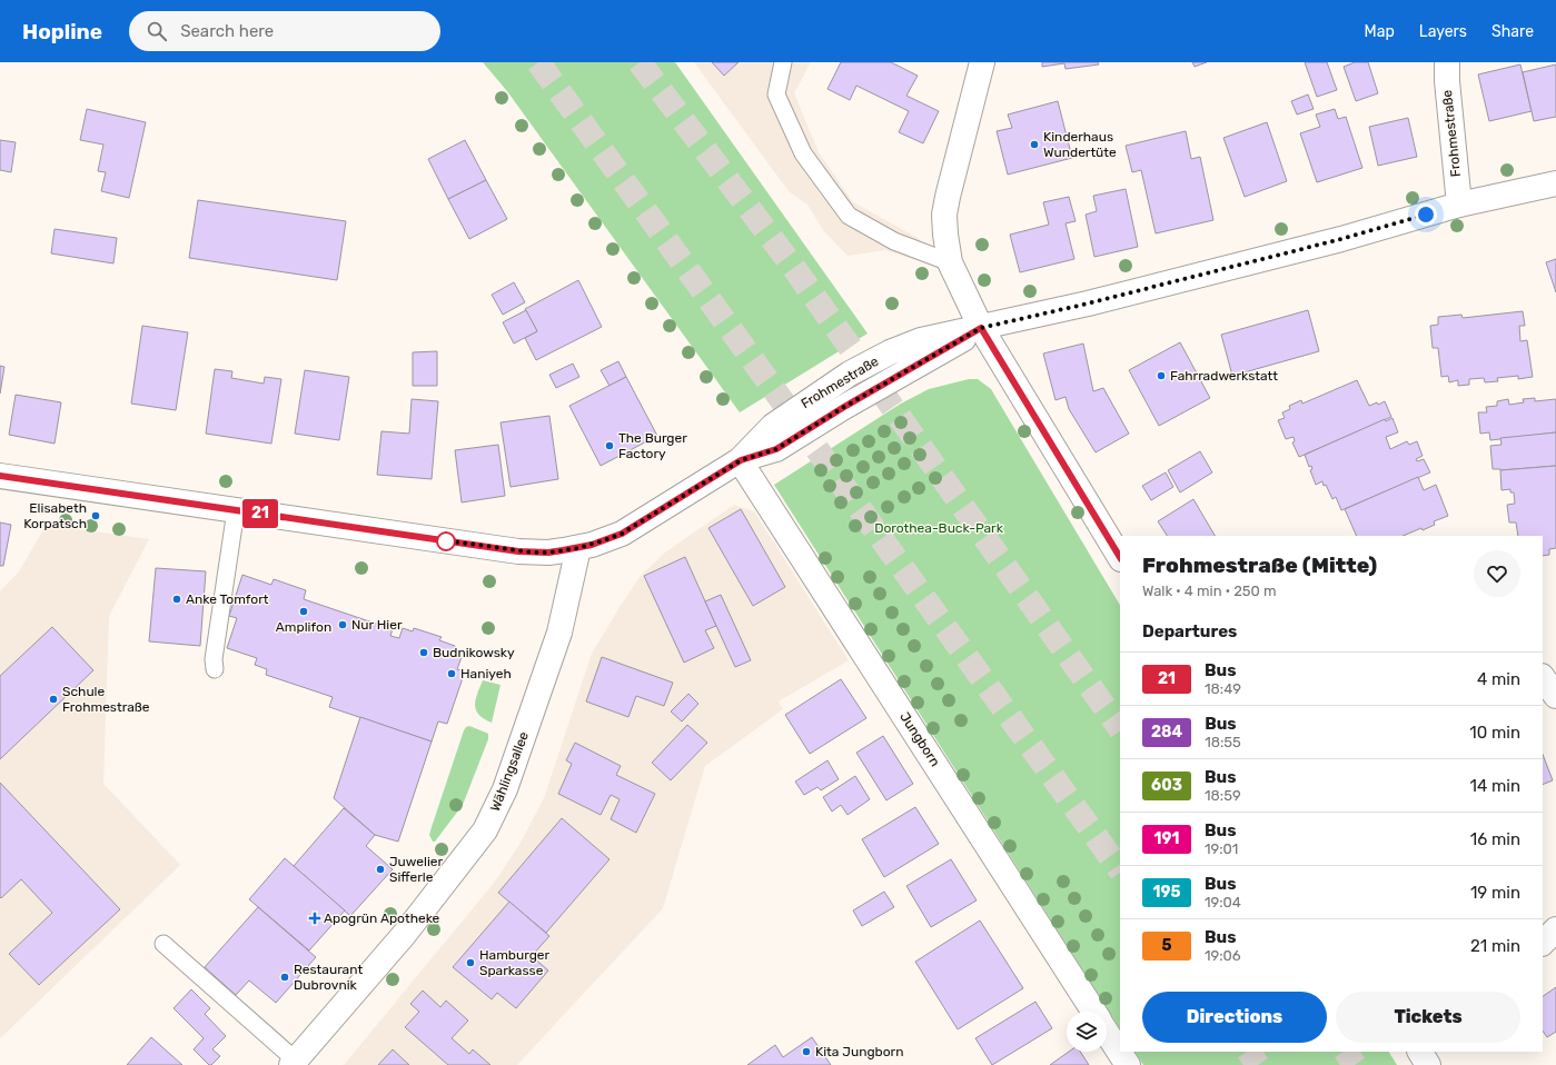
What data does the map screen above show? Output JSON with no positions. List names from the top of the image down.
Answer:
{
  "streets": {
    "street": ["Frohmestraße", "Jungborn", "Wählingsallee"]
  },
  "crossings": [
    ["Frohmestraße", "Jungborn"],
    ["Frohmestraße", "Wählingsallee"]
  ],
  "parks": ["Dorothea-Buck-Park"],
  "places": {
    "other": [
      "Kinderhaus Wundertüte",
      "Fahrradwerkstatt",
      "The Burger Factory",
      "Elisabeth Korpatsch",
      "Anke Tomfort",
      "Amplifon",
      "Nur Hier",
      "Budnikowsky",
      "Haniyeh",
      "Schule Frohmestraße",
      "Juwelier Sifferle",
      "Hamburger Sparkasse",
      "Restaurant Dubrovnik",
      "Kita Jungborn"
    ],
    "health": ["Apogrün Apotheke"]
  },
  "lines": ["bus line 21"],
  "page": {
    "header": "Hopline",
    "search": "Search here",
    "nav": ["Map", "Layers", "Share"],
    "on_map": "21",
    "heading": [
      ["Frohmestraße (Mitte)", "Walk · 4 min · 250 m"],
      "Departures"
    ],
    "list": [
      {
        "mark": "21",
        "name": "Bus",
        "note": "18:49",
        "value": "4 min"
      },
      {
        "mark": "284",
        "name": "Bus",
        "note": "18:55",
        "value": "10 min"
      },
      {
        "mark": "603",
        "name": "Bus",
        "note": "18:59",
        "value": "14 min"
      },
      {
        "mark": "191",
        "name": "Bus",
        "note": "19:01",
        "value": "16 min"
      },
      {
        "mark": "195",
        "name": "Bus",
        "note": "19:04",
        "value": "19 min"
      },
      {
        "mark": "5",
        "name": "Bus",
        "note": "19:06",
        "value": "21 min"
      }
    ],
    "buttons": ["Directions", "Tickets"]
  }
}
